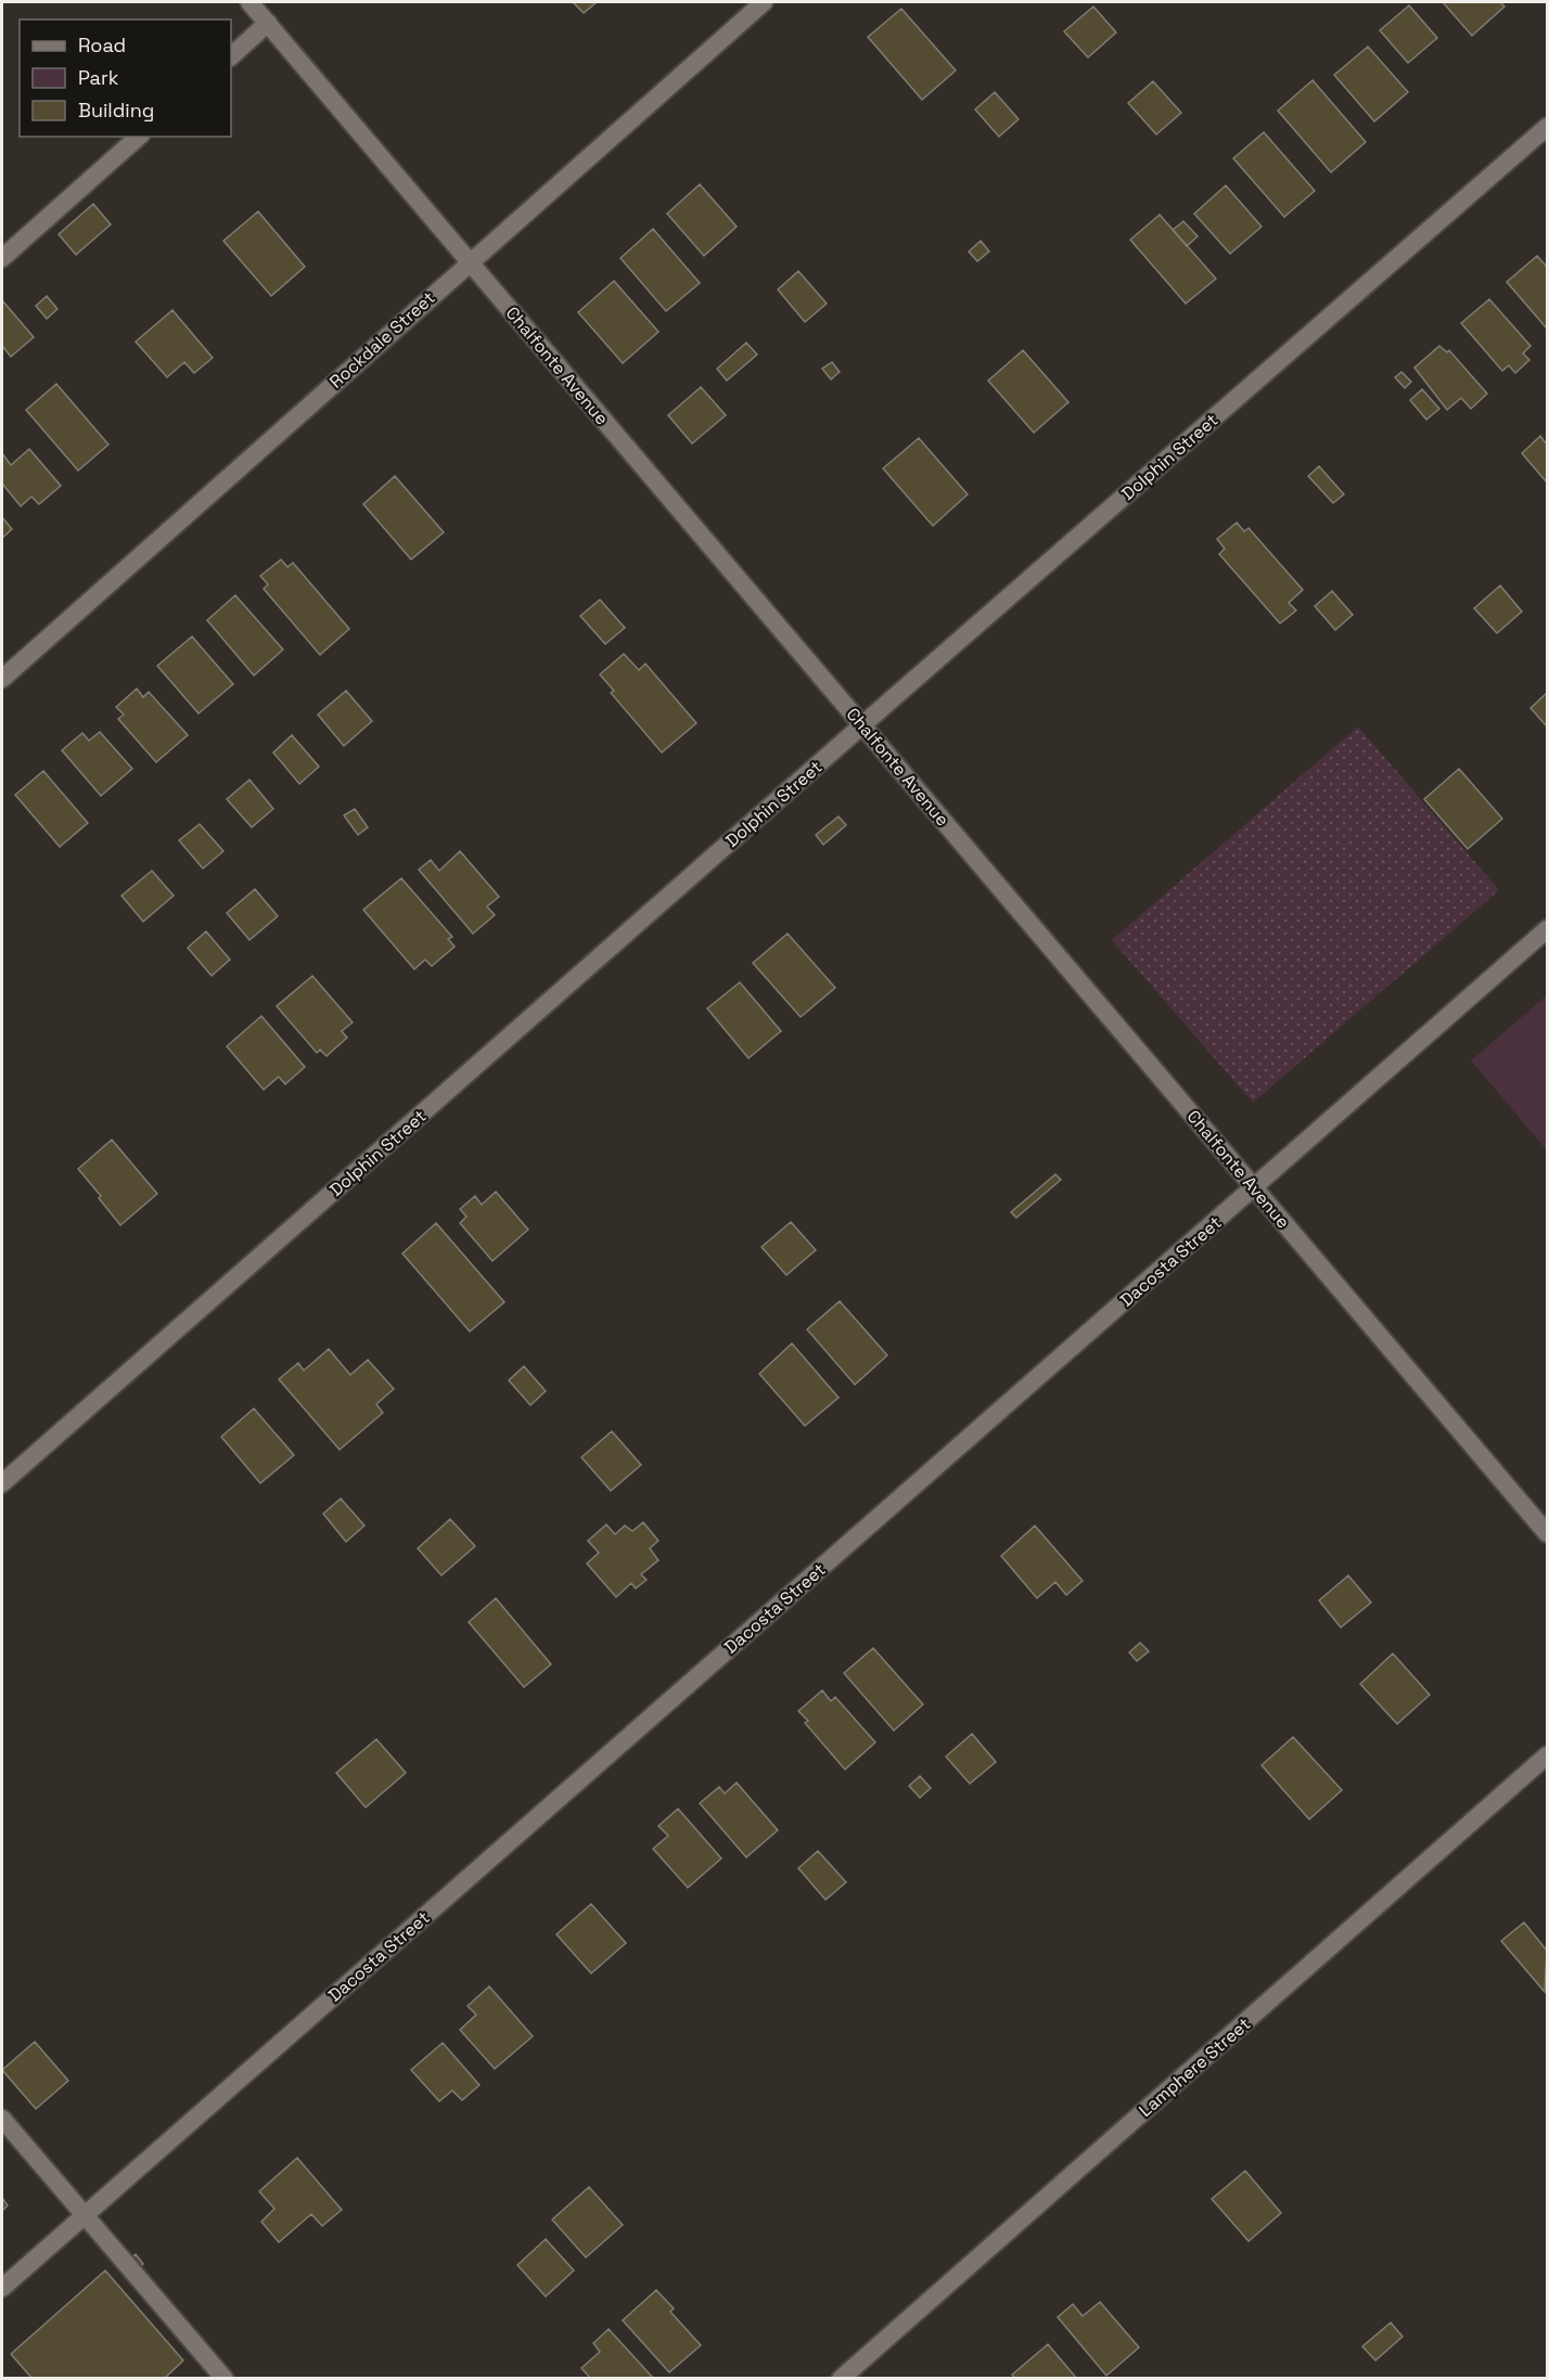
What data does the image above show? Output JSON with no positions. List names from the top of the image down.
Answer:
{
  "streets": {
    "street": [
      "Rockdale Street",
      "Chalfonte Avenue",
      "Dolphin Street",
      "Dacosta Street",
      "Lamphere Street"
    ]
  },
  "crossings": [
    ["Rockdale Street", "Chalfonte Avenue"],
    ["Chalfonte Avenue", "Dolphin Street"],
    ["Chalfonte Avenue", "Dacosta Street"]
  ],
  "legend": ["Road", "Park", "Building"]
}
